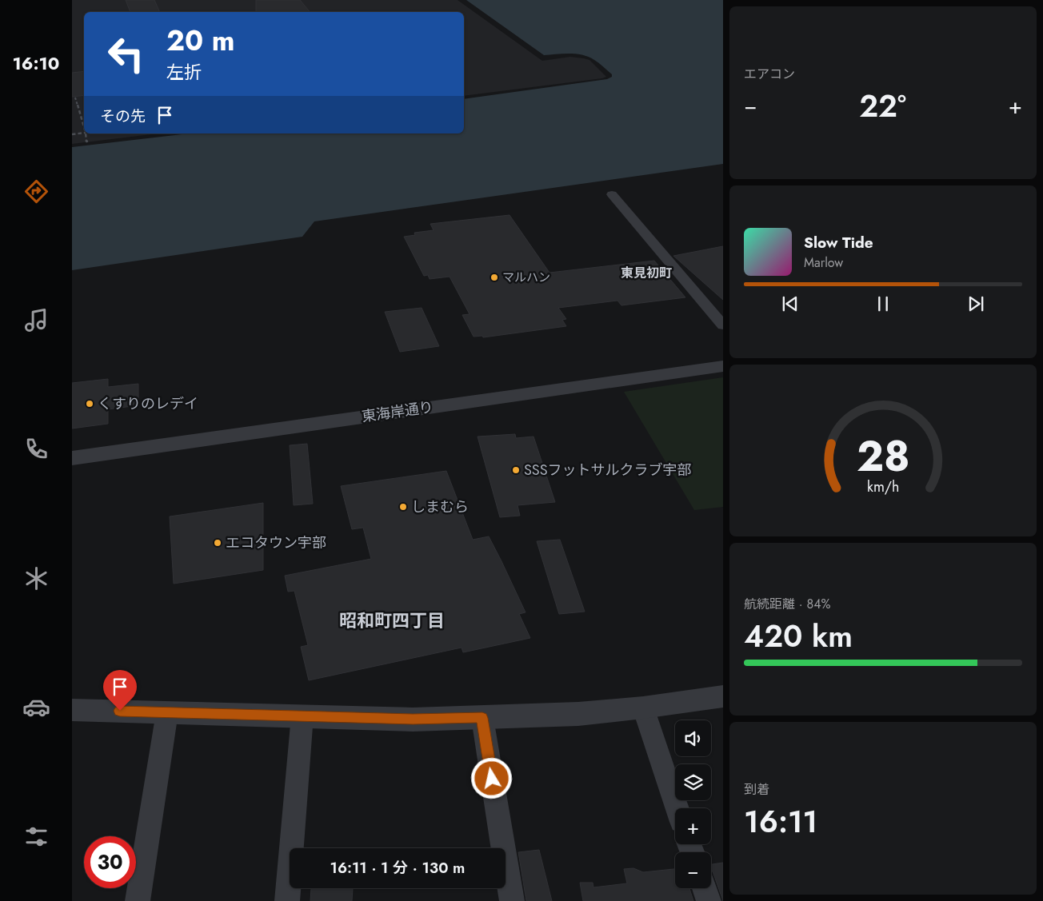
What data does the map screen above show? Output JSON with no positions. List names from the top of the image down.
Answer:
{
  "streets": {
    "street": ["東海岸通り"]
  },
  "districts": ["東見初町", "昭和町四丁目"],
  "places": [
    "マルハン",
    "くすりのレデイ",
    "SSSフットサルクラブ宇部",
    "しまむら",
    "エコタウン宇部"
  ],
  "page": {
    "tabs": "16:10",
    "tile": [
      "エアコン",
      ["航続距離 · 84%", "420 km"],
      ["到着", "16:11"]
    ],
    "turn": ["20 m", "左折"],
    "heat": ["−", "22°", "+"],
    "then": "その先",
    "song": ["Slow Tide", "Marlow"],
    "map_buttons": ["+", "−"],
    "limit": "30",
    "trip": "16:11 · 1 分 · 130 m",
    "gauge": ["28", "km/h"]
  }
}
